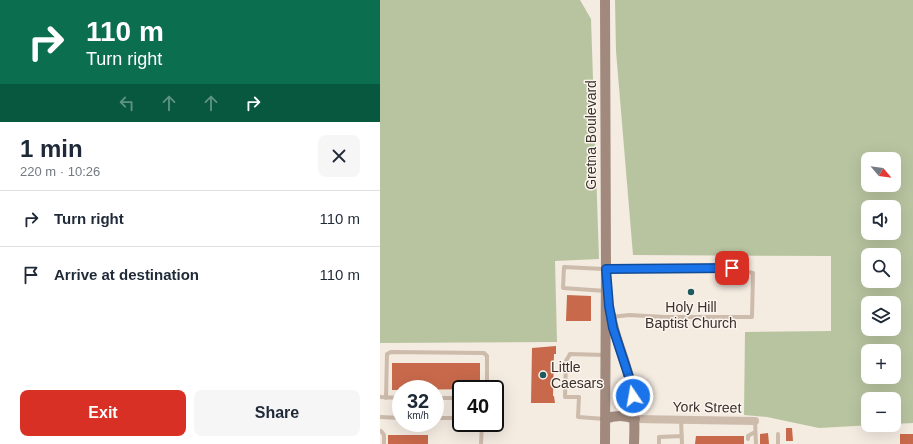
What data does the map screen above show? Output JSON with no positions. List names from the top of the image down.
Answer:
{
  "streets": {
    "street": ["Gretna Boulevard", "York Street"]
  },
  "crossings": [
    ["Gretna Boulevard", "York Street"]
  ],
  "places": ["Holy Hill Baptist Church", "Little Caesars"],
  "north": "bottom right",
  "page": {
    "turn": ["110 m", "Turn right"],
    "heading": ["1 min", "220 m · 10:26"],
    "map_buttons": ["+", "−"],
    "list": [
      {
        "name": "Turn right",
        "value": "110 m"
      },
      {
        "name": "Arrive at destination",
        "value": "110 m"
      }
    ],
    "speed": "32 km/h",
    "limit": "40",
    "buttons": ["Exit", "Share"]
  }
}
